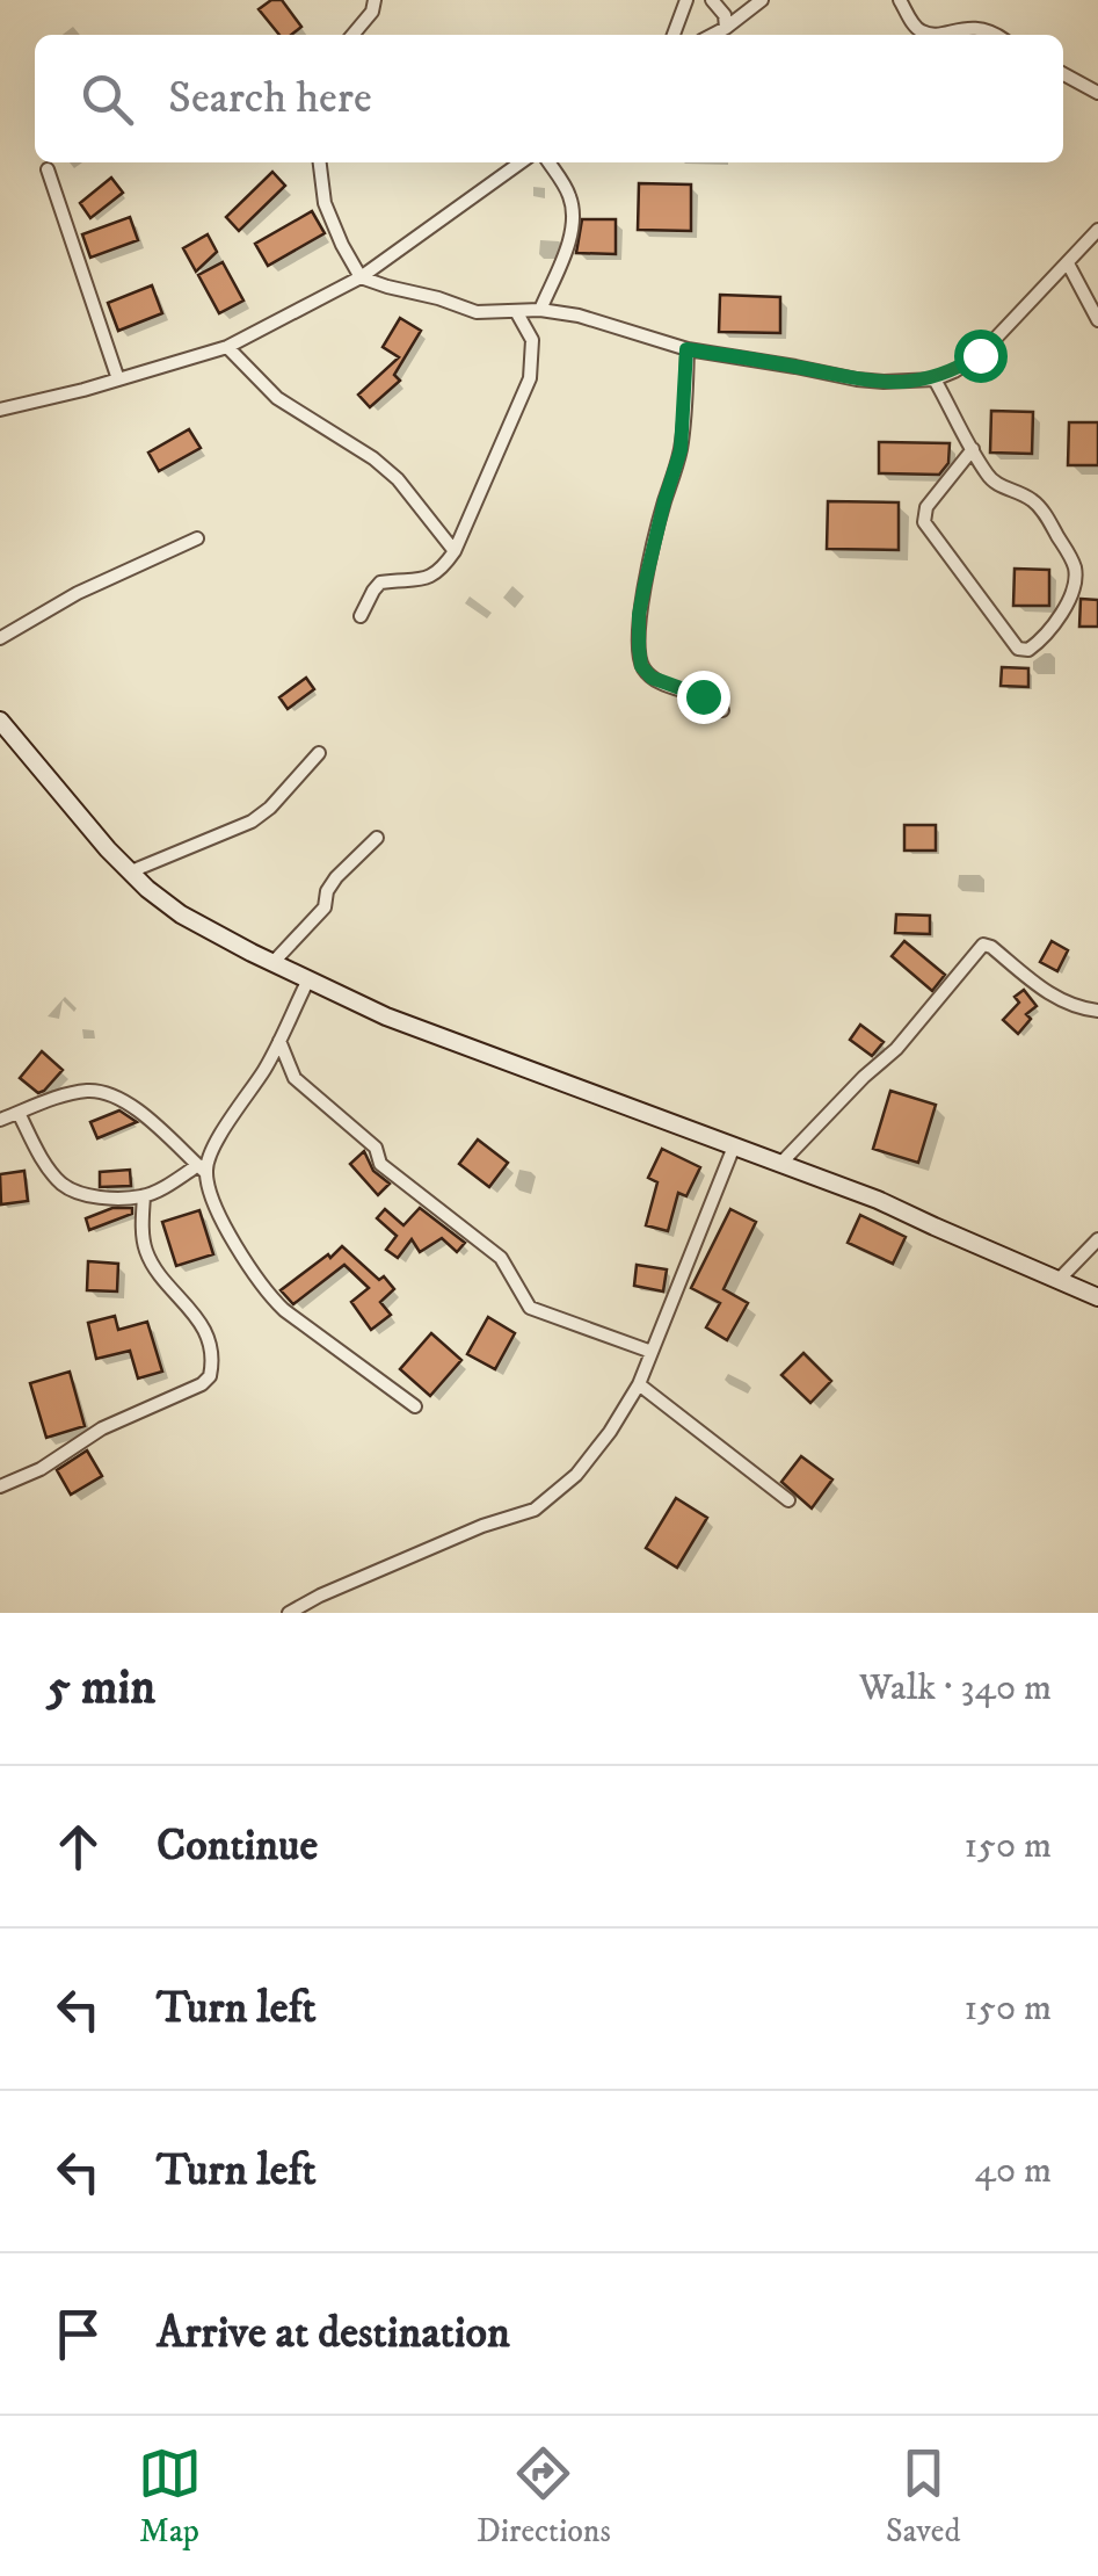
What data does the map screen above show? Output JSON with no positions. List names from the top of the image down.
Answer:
{
  "page": {
    "search": "Search here",
    "heading": ["5 min", "Walk · 340 m"],
    "list": [
      ["Continue", "150 m"],
      ["Turn left", "150 m"],
      ["Turn left", "40 m"],
      "Arrive at destination"
    ],
    "nav": ["Map", "Directions", "Saved"]
  }
}
